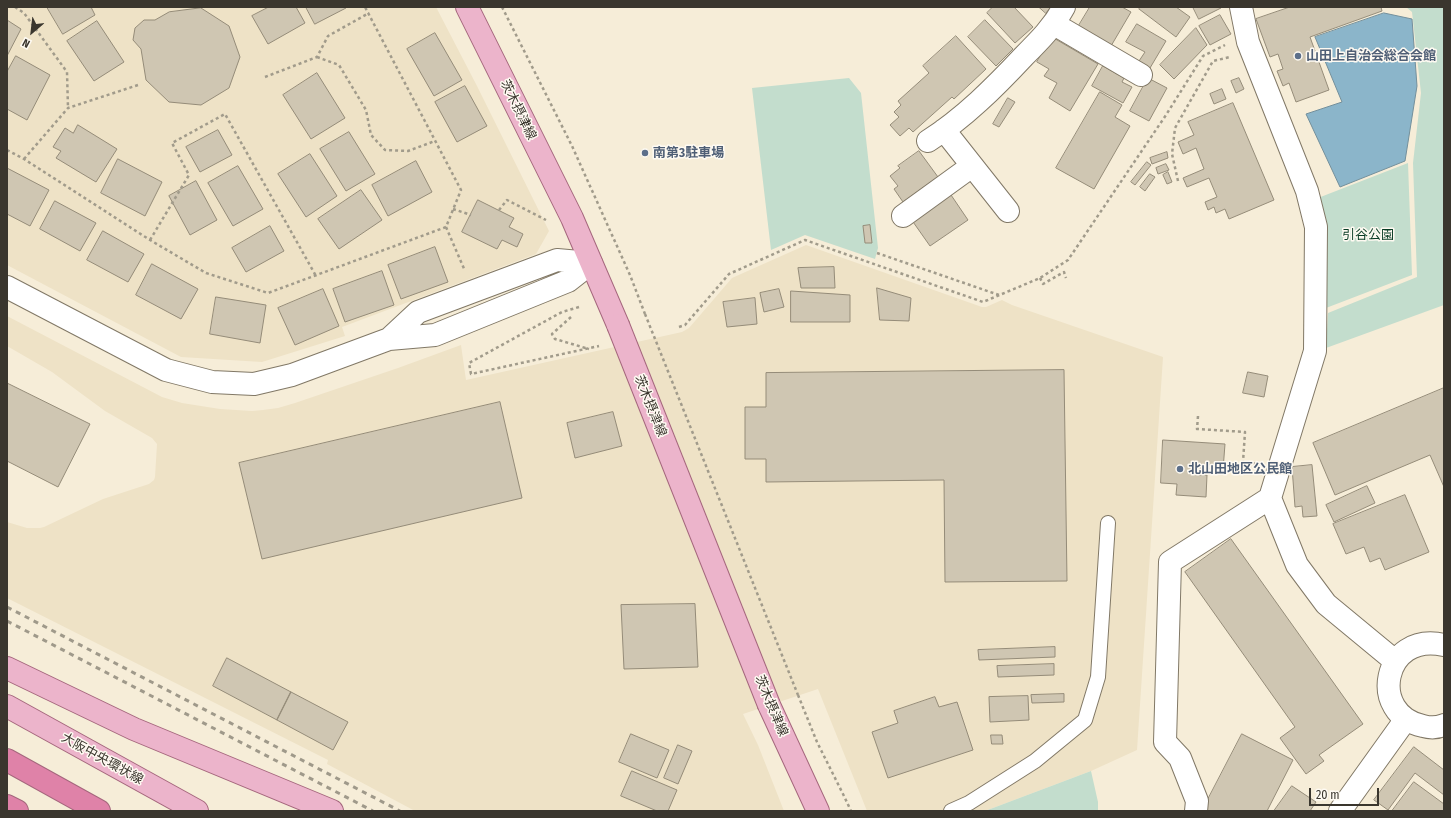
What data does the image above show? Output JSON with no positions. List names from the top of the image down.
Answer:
{
  "streets": {
    "main road": ["茨木摂津線", "大阪中央環状線"]
  },
  "parks": ["引谷公園"],
  "places": ["山田上自治会総合会館", "南第3駐車場", "北山田地区公民館"],
  "scale_bar": "20 m",
  "north": "bottom left"
}
